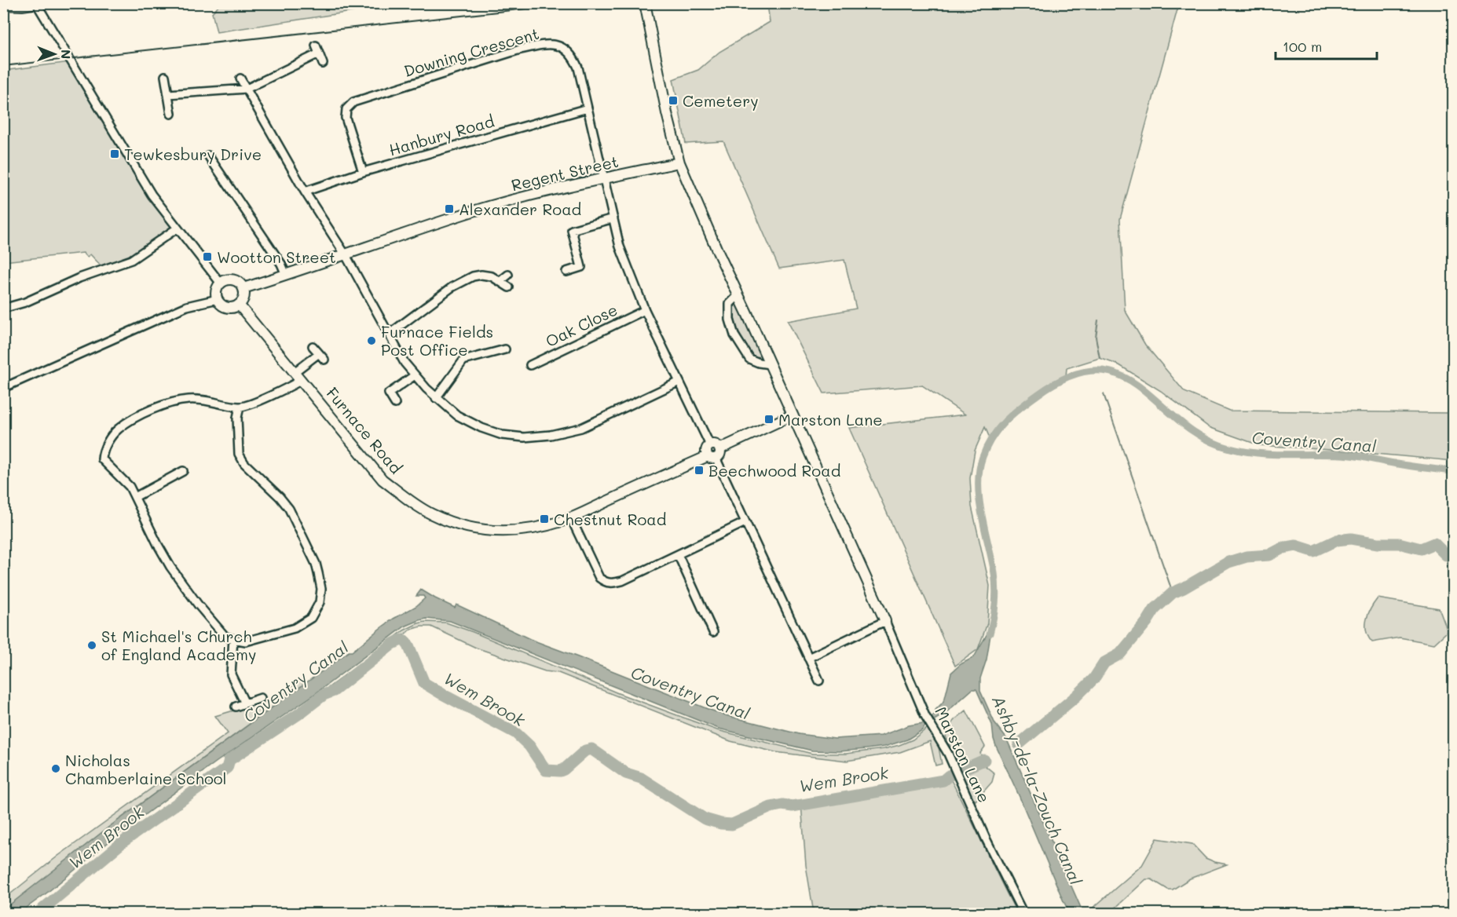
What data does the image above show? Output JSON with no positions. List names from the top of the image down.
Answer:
{
  "streets": {
    "street": [
      "Downing Crescent",
      "Hanbury Road",
      "Regent Street",
      "Oak Close",
      "Furnace Road",
      "Marston Lane"
    ]
  },
  "crossings": [
    ["Downing Crescent", "Hanbury Road"],
    ["Downing Crescent", "Regent Street"],
    ["Regent Street", "Furnace Road"],
    ["Regent Street", "Marston Lane"],
    ["Furnace Road", "Marston Lane"]
  ],
  "water": ["Coventry Canal", "Wem Brook", "Ashby-de-la-Zouch Canal"],
  "places": {
    "transit": [
      "Cemetery",
      "Tewkesbury Drive",
      "Alexander Road",
      "Wootton Street",
      "Marston Lane",
      "Beechwood Road",
      "Chestnut Road"
    ],
    "other": ["Furnace Fields Post Office", "St Michael's Church of England Academy", "Nicholas Chamberlaine School"]
  },
  "scale_bar": "100 m",
  "north": "right"
}
